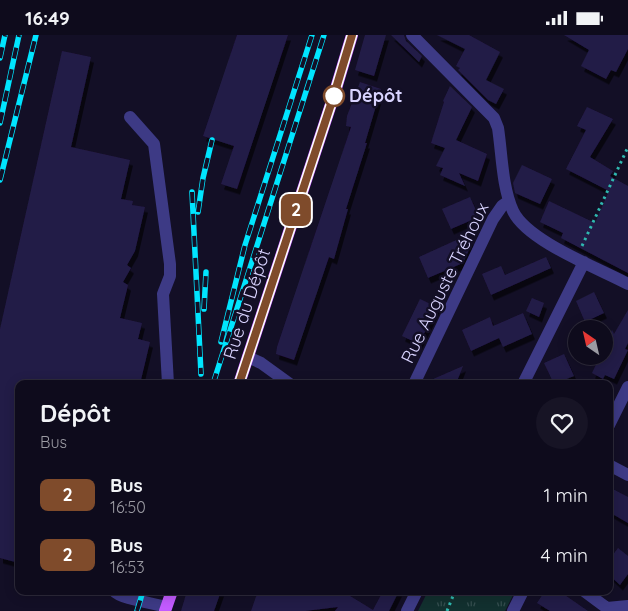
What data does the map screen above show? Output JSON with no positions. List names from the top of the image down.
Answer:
{
  "streets": {
    "main road": ["Rue du Dépôt"],
    "street": ["Rue Auguste Tréhoux"]
  },
  "places": ["Dépôt"],
  "lines": ["bus line 2"],
  "north": "top left",
  "page": {
    "status": "16:49",
    "on_map": "2",
    "heading": ["Dépôt", "Bus"],
    "list": [
      {
        "mark": "2",
        "name": "Bus",
        "note": "16:50",
        "value": "1 min"
      },
      {
        "mark": "2",
        "name": "Bus",
        "note": "16:53",
        "value": "4 min"
      }
    ]
  }
}
